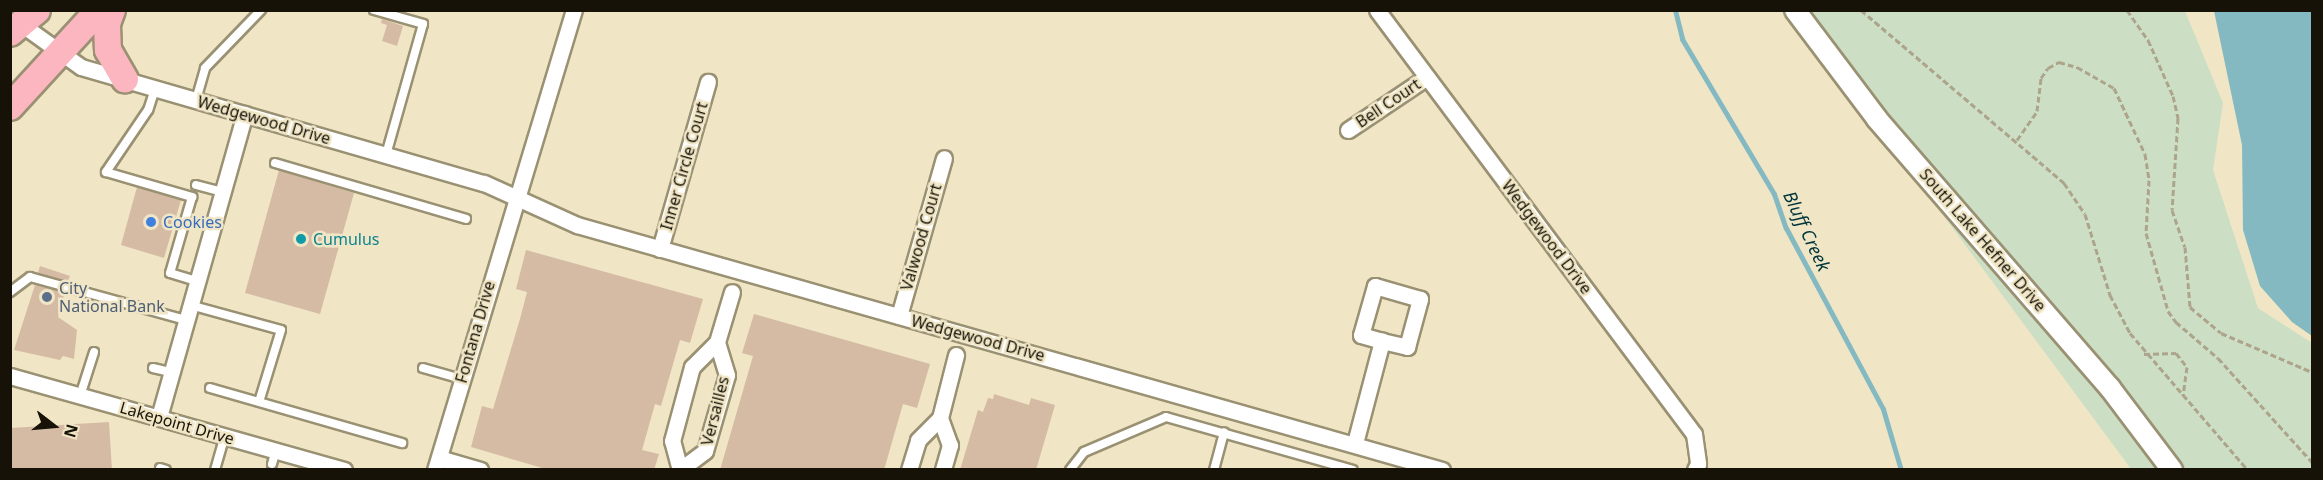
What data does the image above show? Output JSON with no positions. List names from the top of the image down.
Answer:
{
  "streets": {
    "street": [
      "Bell Court",
      "Wedgewood Drive",
      "Inner Circle Court",
      "Valwood Court",
      "South Lake Hefner Drive",
      "Fontana Drive",
      "Versailles",
      "Lakepoint Drive"
    ]
  },
  "crossings": [
    ["Bell Court", "Wedgewood Drive"],
    ["Wedgewood Drive", "Inner Circle Court"],
    ["Wedgewood Drive", "Valwood Court"],
    ["Wedgewood Drive", "Fontana Drive"]
  ],
  "water": ["Bluff Creek"],
  "places": ["Cookies", "Cumulus", "City National Bank"],
  "north": "right"
}
